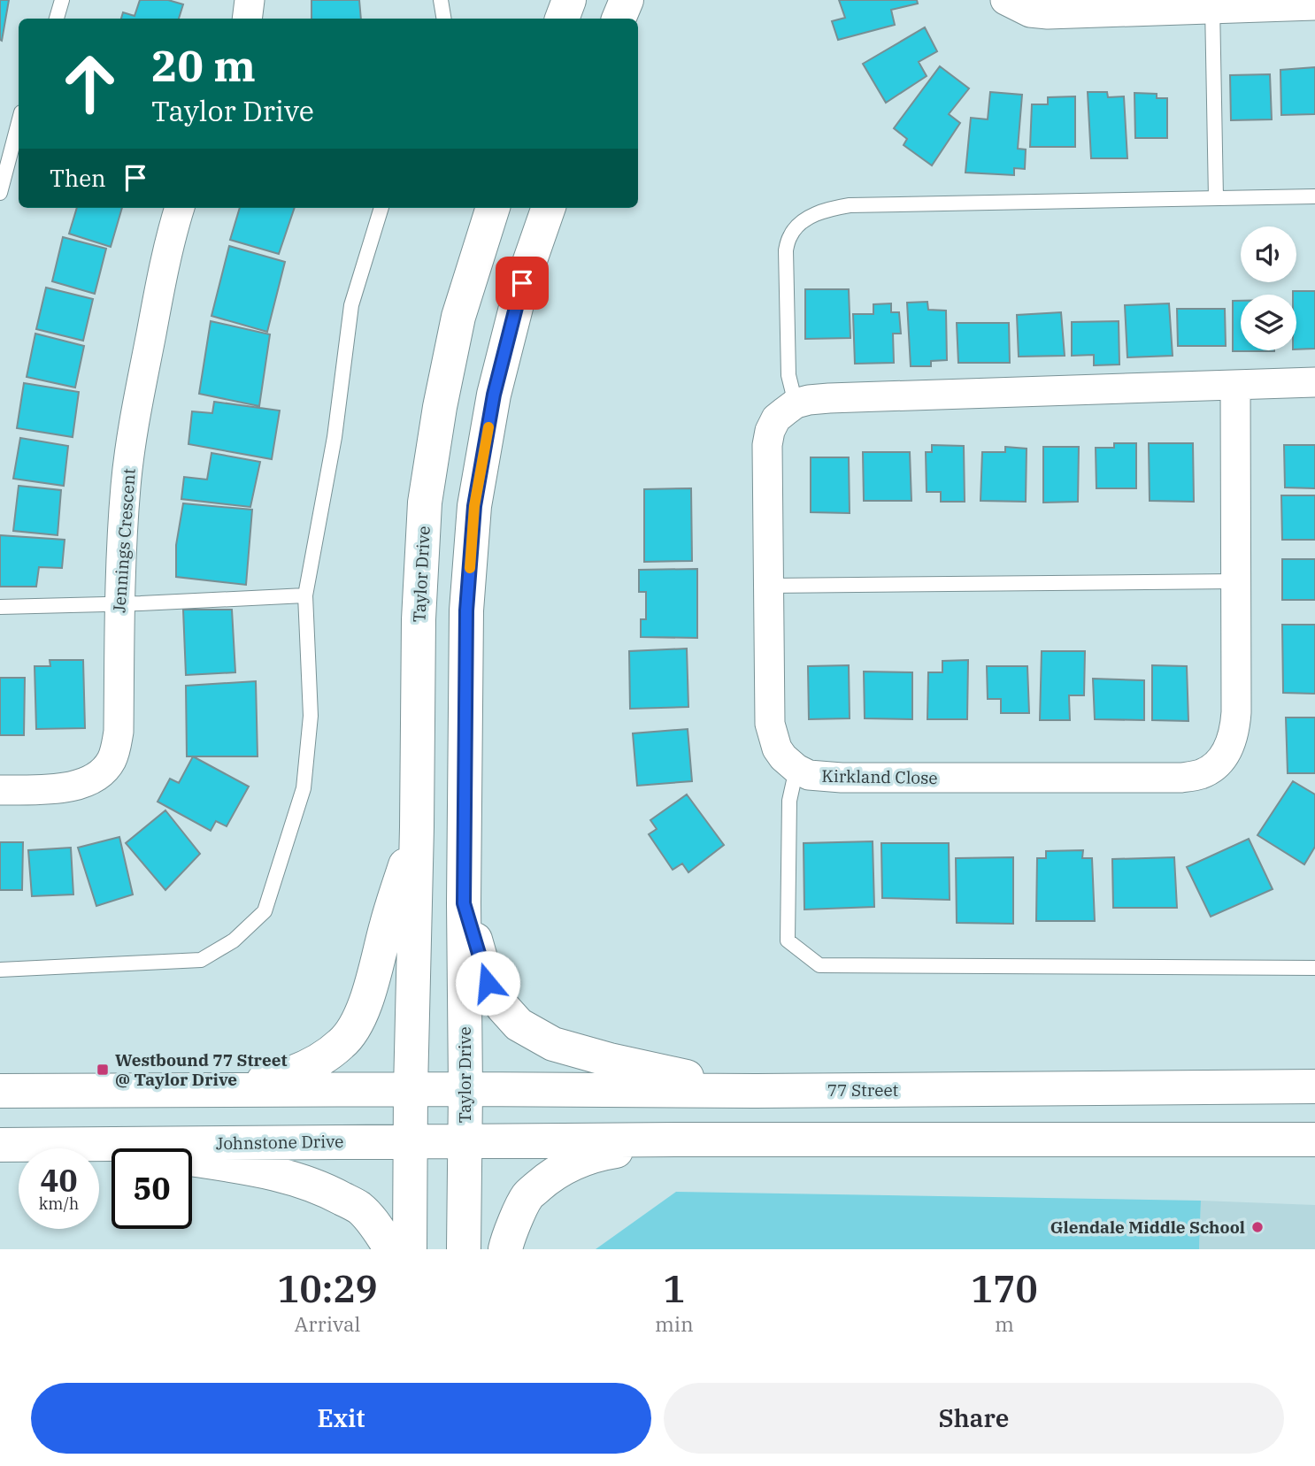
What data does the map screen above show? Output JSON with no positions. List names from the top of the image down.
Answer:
{
  "streets": {
    "main road": ["Taylor Drive", "77 Street", "Johnstone Drive"],
    "street": ["Jennings Crescent", "Kirkland Close"]
  },
  "crossings": [
    ["Taylor Drive", "77 Street"],
    ["Taylor Drive", "Johnstone Drive"]
  ],
  "places": {
    "transit": ["Westbound 77 Street @ Taylor Drive"],
    "other": ["Glendale Middle School"]
  },
  "page": {
    "turn": ["20 m", "Taylor Drive"],
    "then": "Then",
    "speed": "40 km/h",
    "limit": "50",
    "eta": [
      "10:29",
      "Arrival",
      "1",
      "min",
      "170",
      "m"
    ],
    "buttons": ["Exit", "Share"]
  }
}
